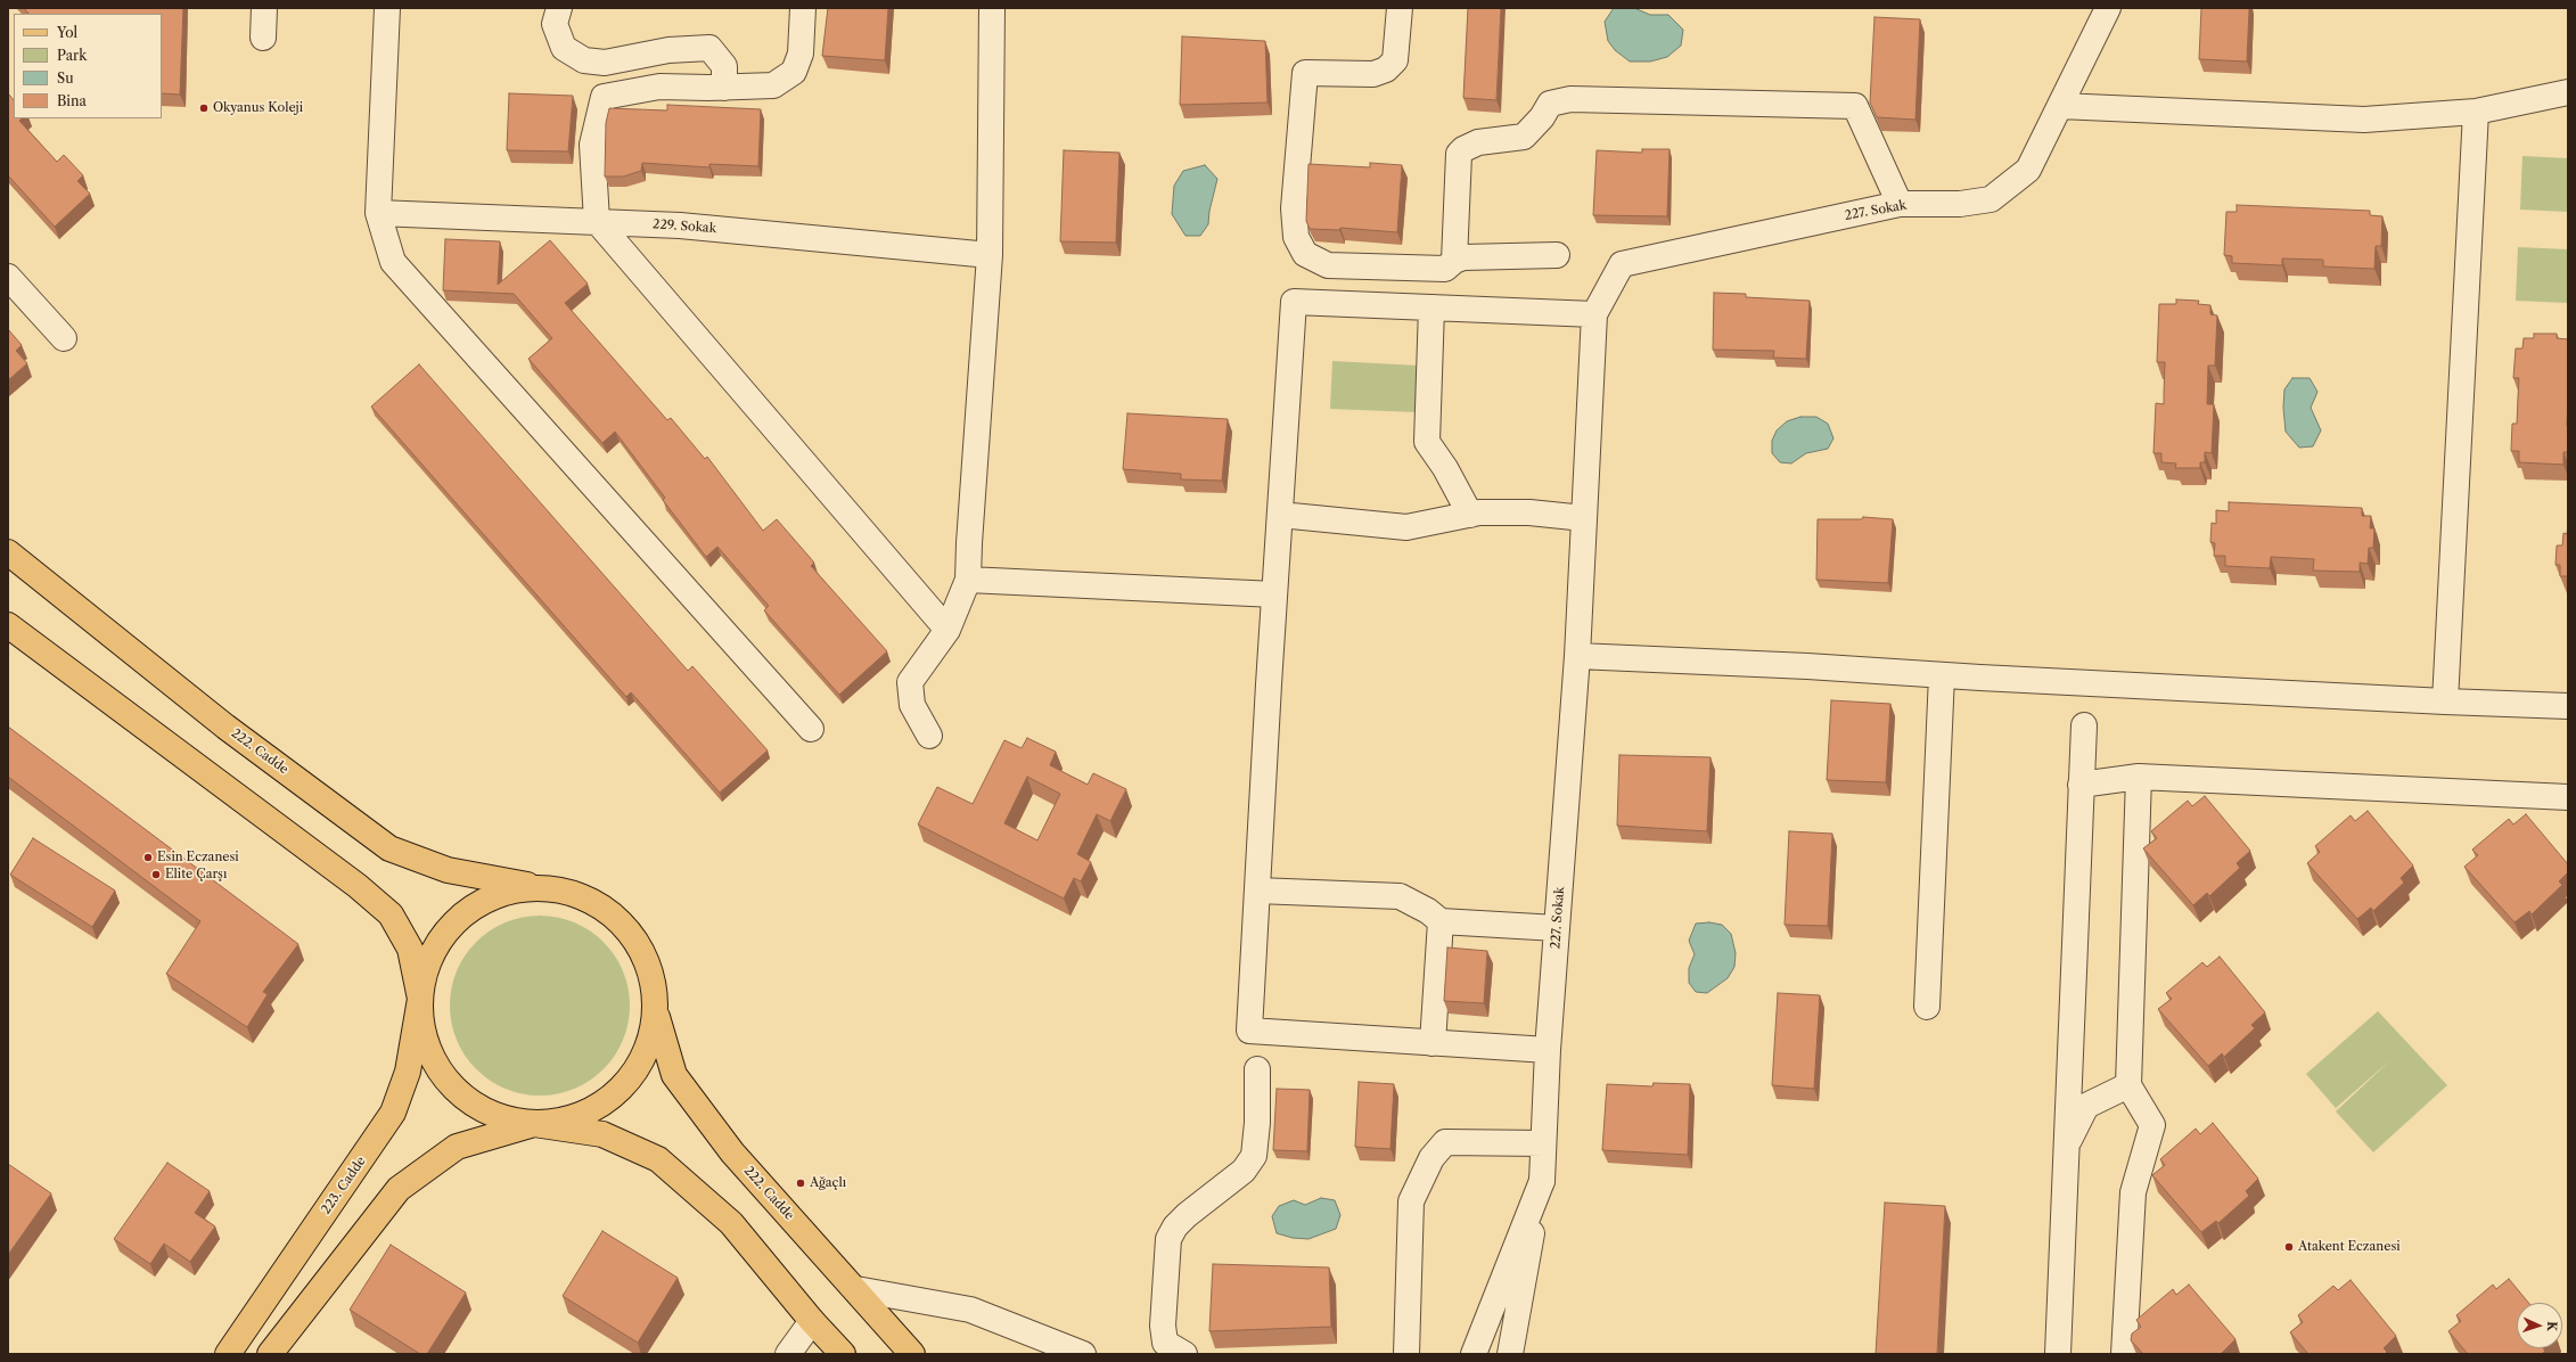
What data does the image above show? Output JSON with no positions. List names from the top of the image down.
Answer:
{
  "streets": {
    "main road": ["222. Cadde", "223. Cadde"],
    "street": ["227. Sokak", "229. Sokak"]
  },
  "places": [
    "Okyanus Koleji",
    "Esin Eczanesi",
    "Elite Çarşı",
    "Ağaçlı",
    "Atakent Eczanesi"
  ],
  "legend": [
    "Yol",
    "Park",
    "Su",
    "Bina"
  ],
  "north": "right"
}
